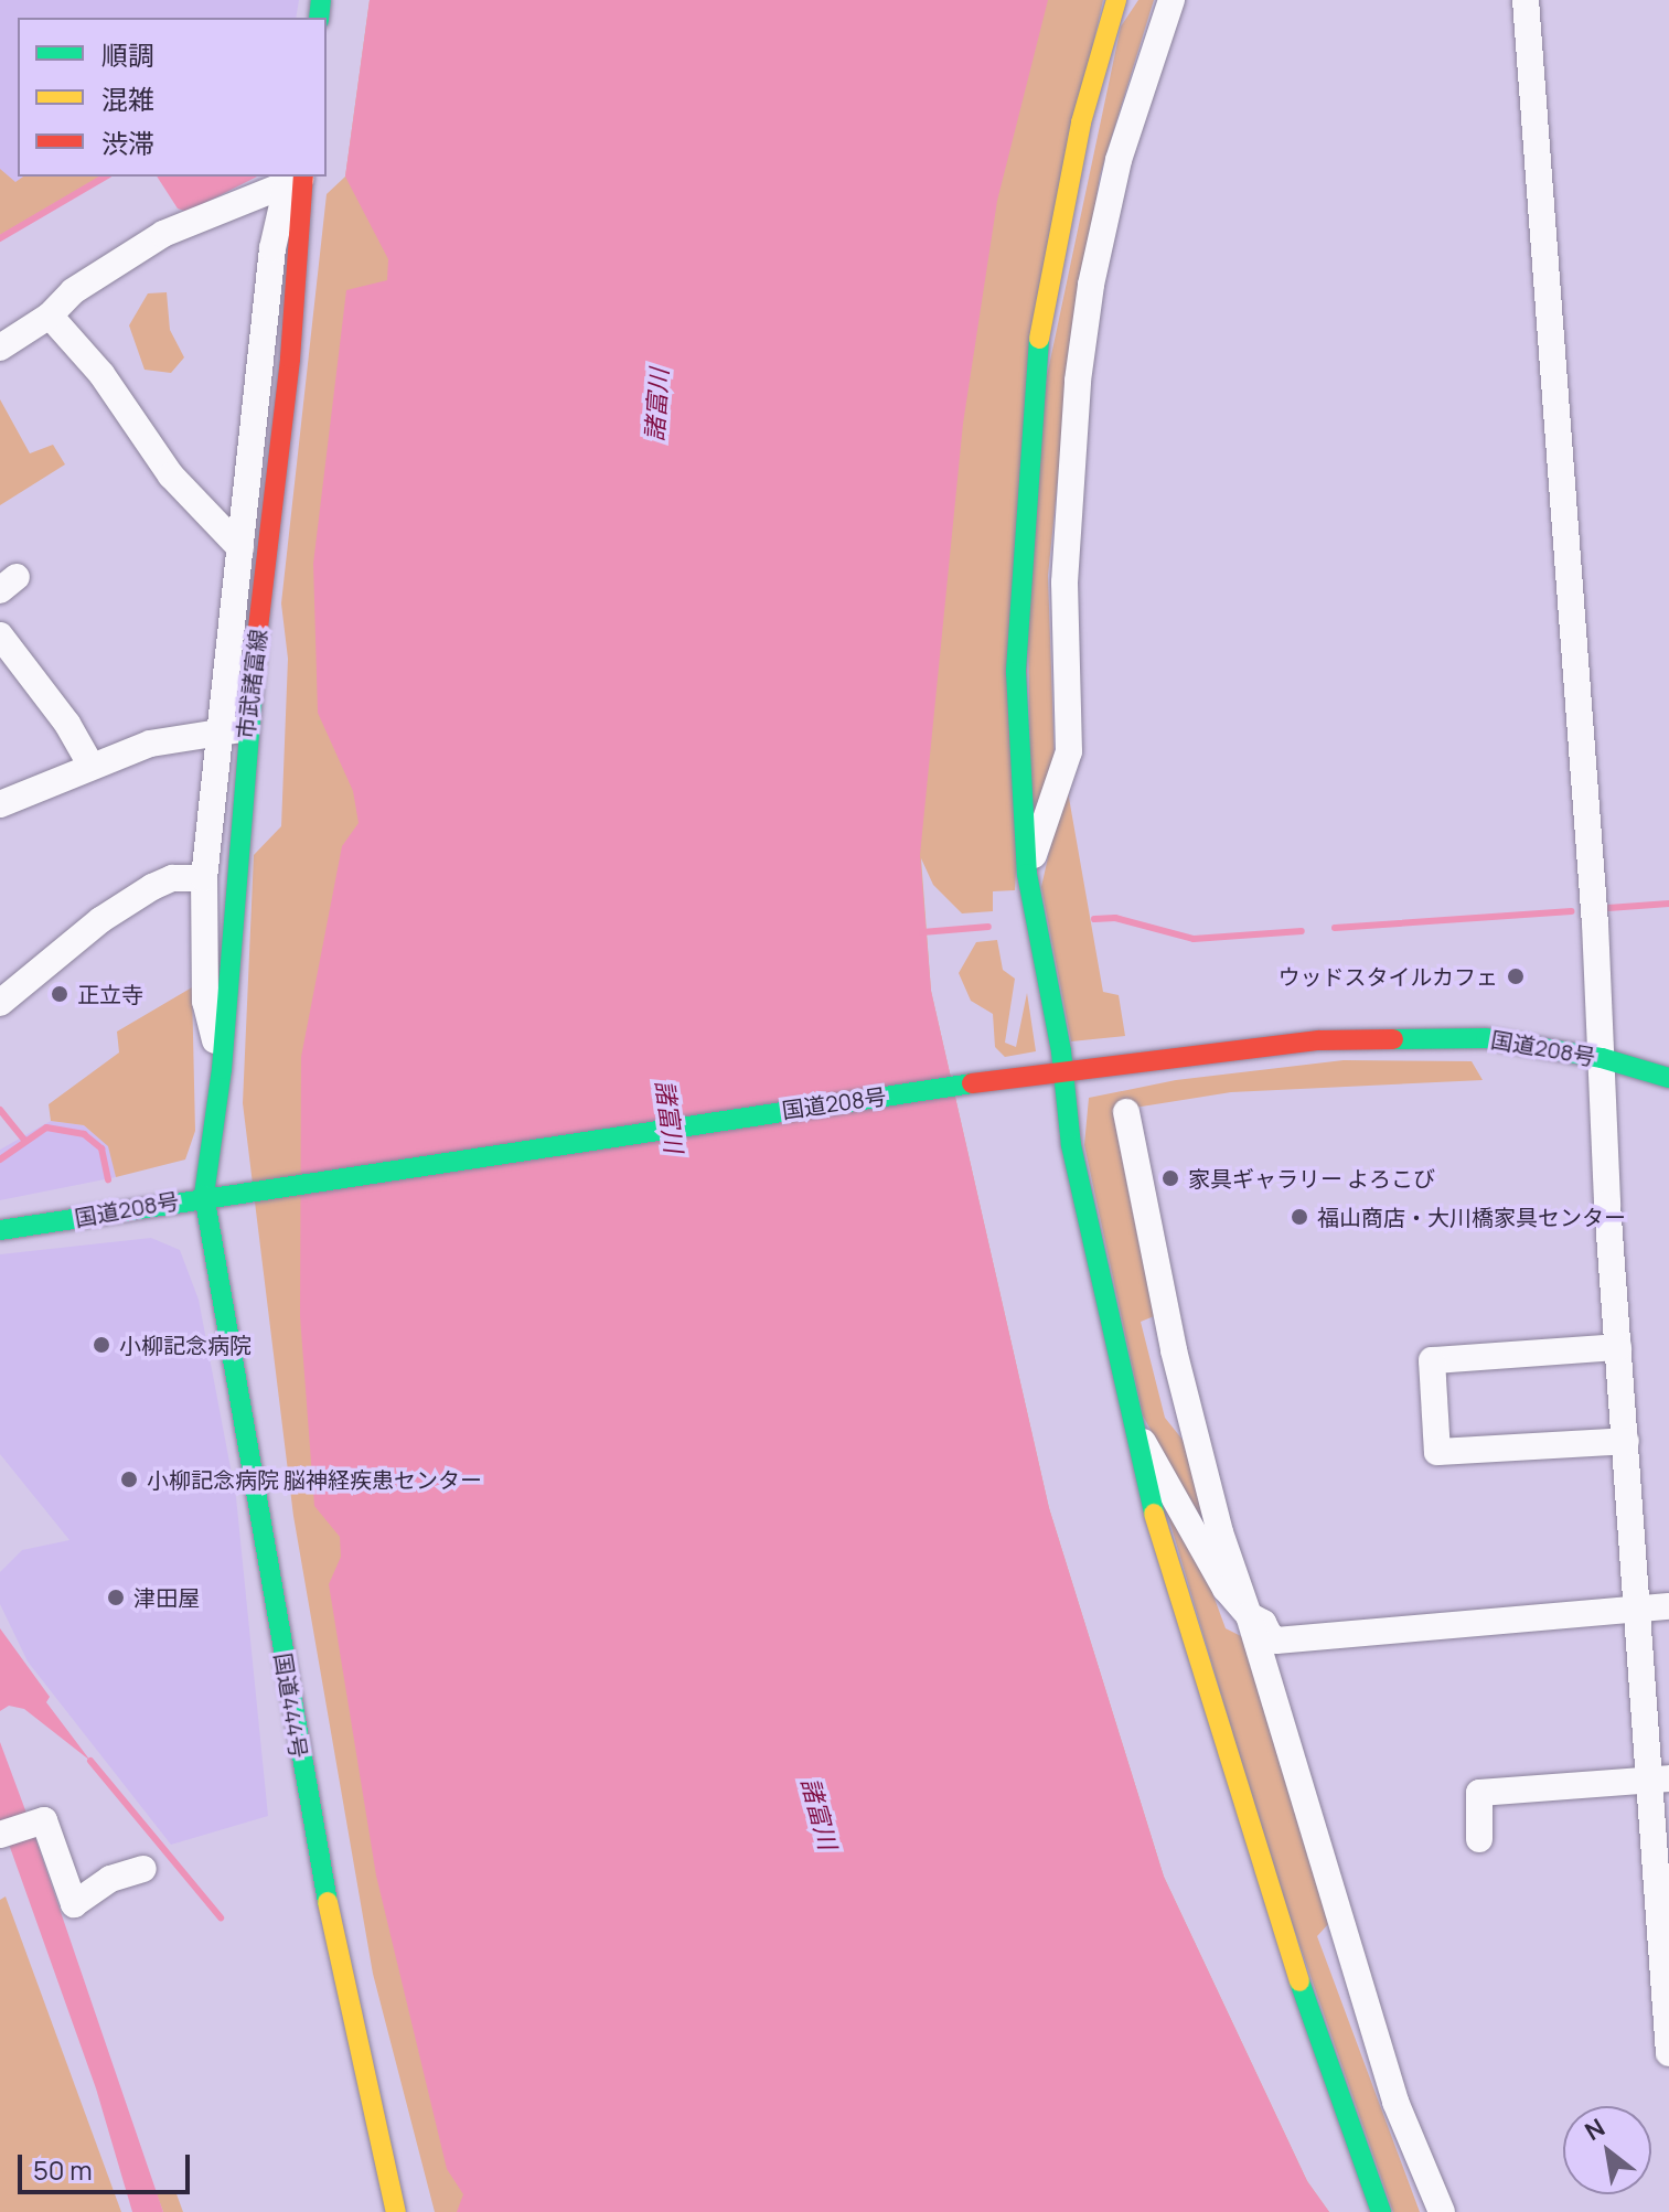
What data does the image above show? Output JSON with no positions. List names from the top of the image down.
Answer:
{
  "streets": {
    "main road": ["市武諸富線", "国道208号", "国道444号"]
  },
  "crossings": [
    ["市武諸富線", "国道208号"],
    ["市武諸富線", "国道444号"],
    ["国道208号", "国道444号"]
  ],
  "water": ["諸富川"],
  "places": [
    "ウッドスタイルカフェ",
    "正立寺",
    "家具ギャラリー よろこび",
    "福山商店・大川橋家具センター",
    "小柳記念病院",
    "小柳記念病院 脳神経疾患センター",
    "津田屋"
  ],
  "legend": ["順調", "混雑", "渋滞"],
  "scale_bar": "50 m",
  "north": "top left"
}
